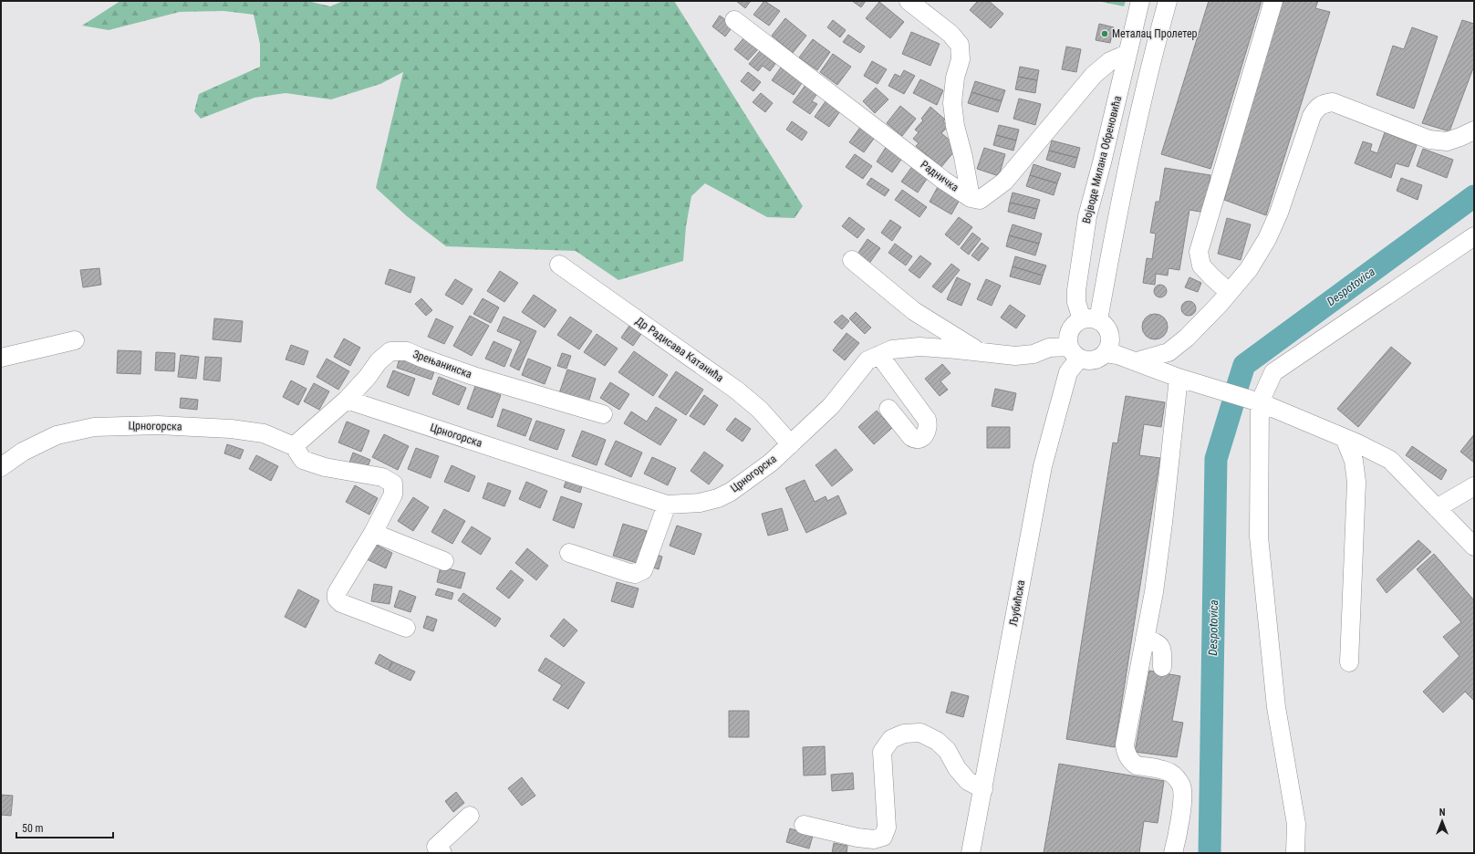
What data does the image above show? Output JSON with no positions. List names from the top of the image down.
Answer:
{
  "streets": {
    "street": [
      "Војводе Милана Обреновића",
      "Радничка",
      "Др Радисава Катанића",
      "Зрењанинска",
      "Црногорска",
      "Љубићска"
    ]
  },
  "crossings": [
    ["Војводе Милана Обреновића", "Радничка"],
    ["Војводе Милана Обреновића", "Црногорска"],
    ["Војводе Милана Обреновића", "Љубићска"],
    ["Др Радисава Катанића", "Црногорска"],
    ["Зрењанинска", "Црногорска"],
    ["Црногорска", "Љубићска"]
  ],
  "water": ["Despotovica"],
  "places": ["Металац Пролетер"],
  "scale_bar": "50 m",
  "north": "top"
}
